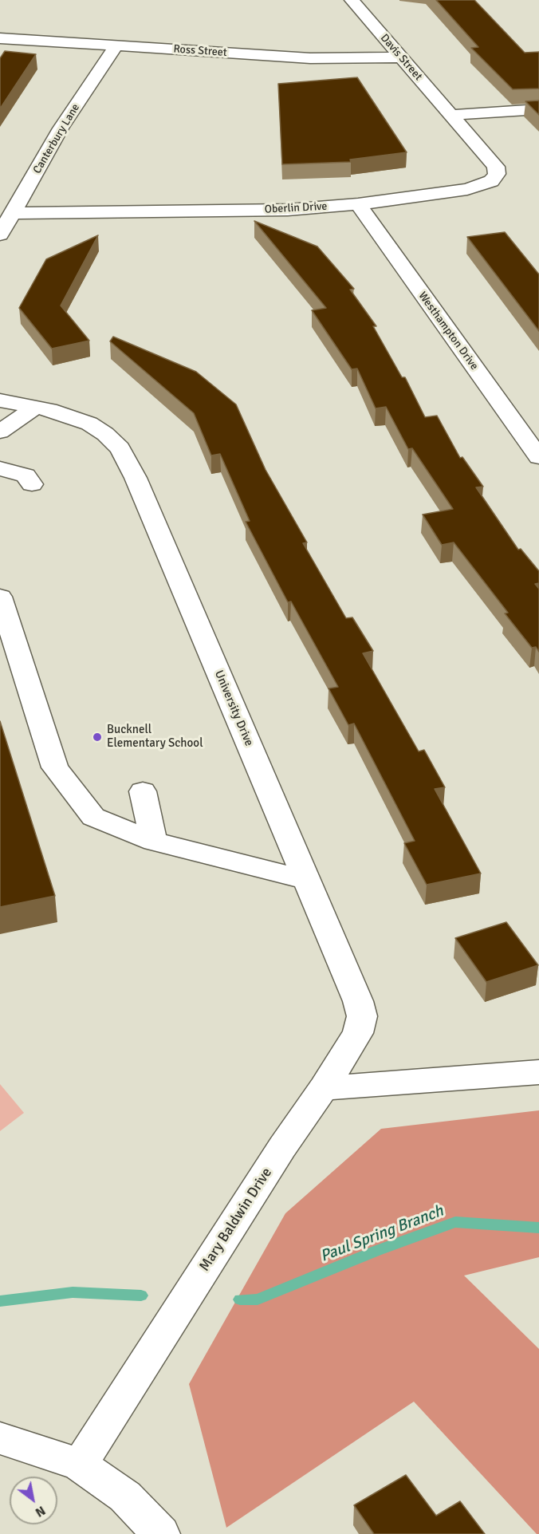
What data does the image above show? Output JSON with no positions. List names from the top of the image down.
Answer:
{
  "streets": {
    "street": [
      "Ross Street",
      "Davis Street",
      "Canterbury Lane",
      "Oberlin Drive",
      "Westhampton Drive",
      "University Drive",
      "Mary Baldwin Drive"
    ]
  },
  "crossings": [
    ["Ross Street", "Davis Street"],
    ["Ross Street", "Canterbury Lane"],
    ["Davis Street", "Oberlin Drive"],
    ["Canterbury Lane", "Oberlin Drive"],
    ["Oberlin Drive", "Westhampton Drive"],
    ["University Drive", "Mary Baldwin Drive"]
  ],
  "water": ["Paul Spring Branch"],
  "places": ["Bucknell Elementary School"],
  "north": "bottom right"
}
